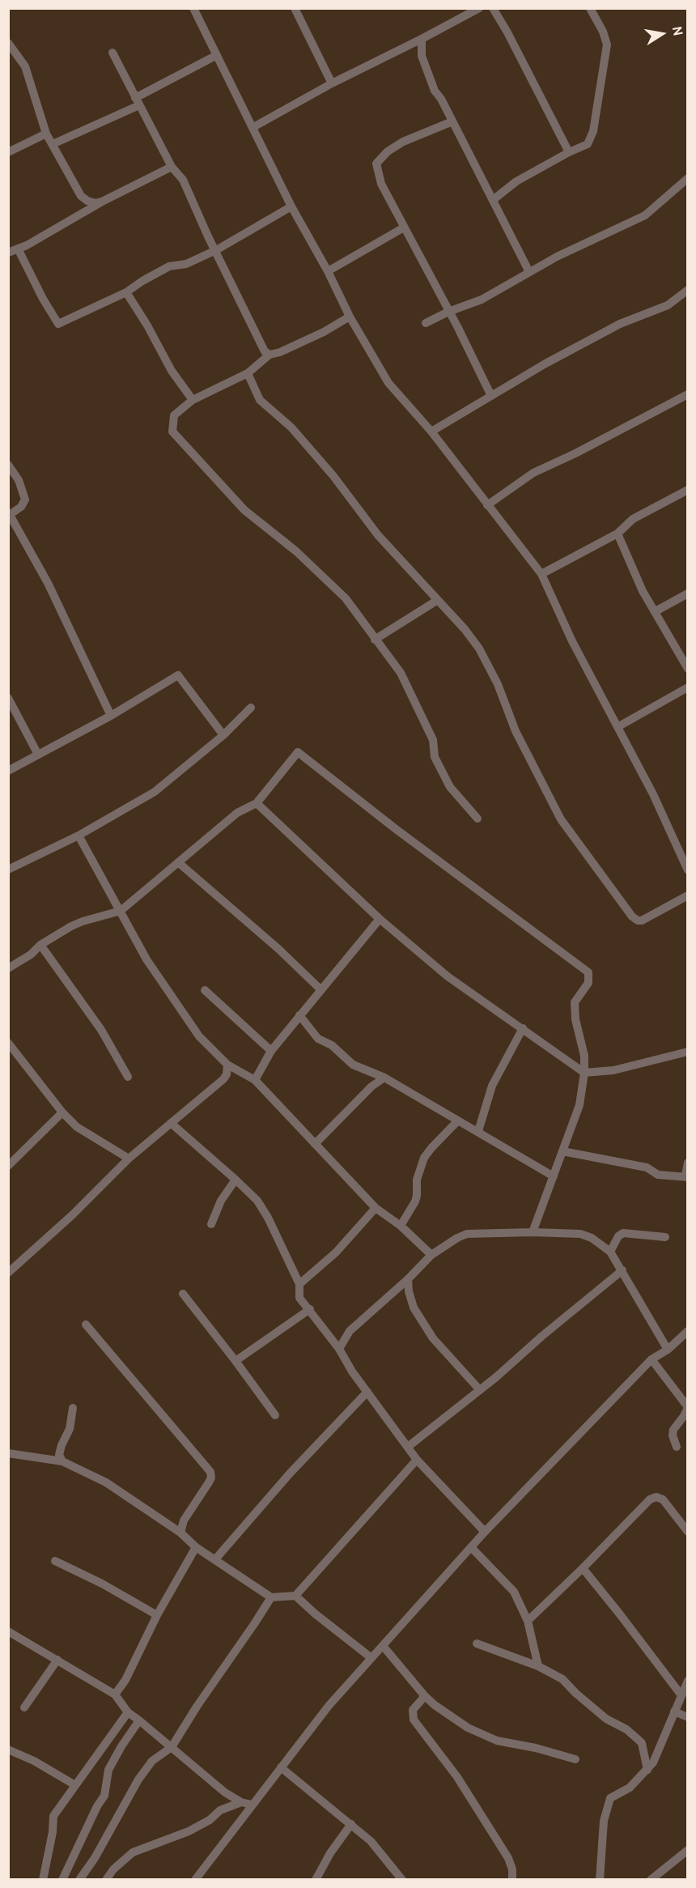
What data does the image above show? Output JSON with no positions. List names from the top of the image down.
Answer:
{
  "north": "right"
}
